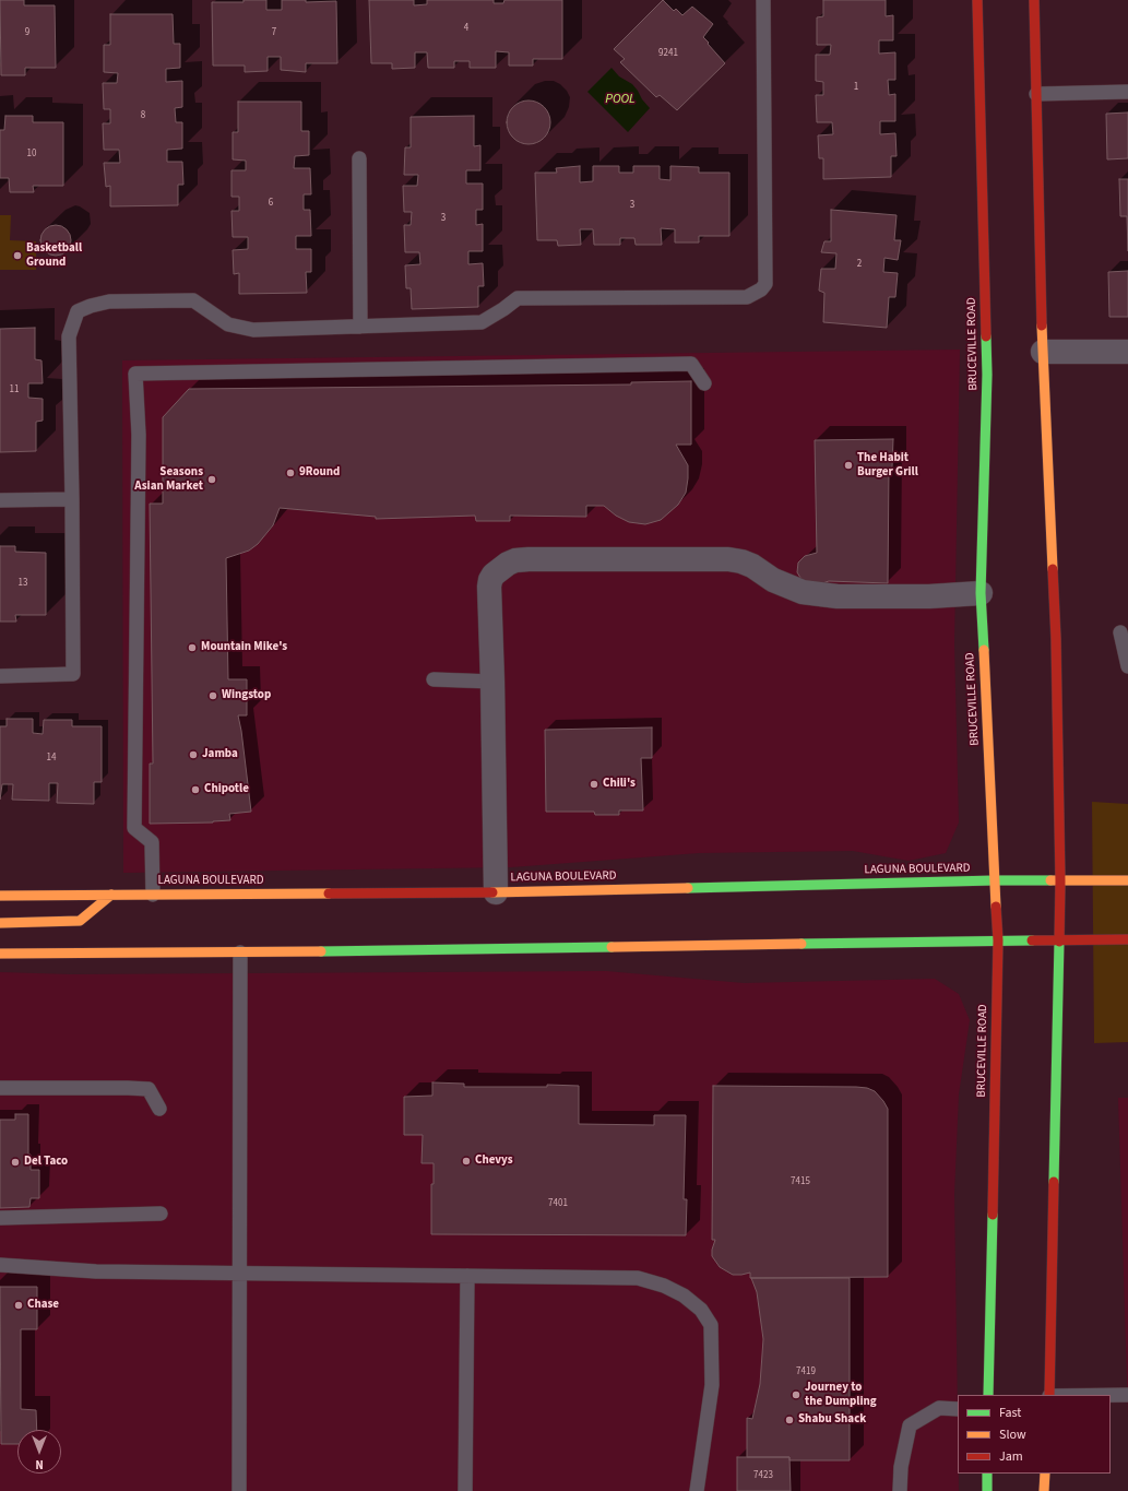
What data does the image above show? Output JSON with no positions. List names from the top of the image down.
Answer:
{
  "streets": {
    "main road": ["BRUCEVILLE ROAD", "LAGUNA BOULEVARD"]
  },
  "crossings": [
    ["BRUCEVILLE ROAD", "LAGUNA BOULEVARD"]
  ],
  "water": ["POOL"],
  "places": [
    "Basketball Ground",
    "The Habit Burger Grill",
    "9Round",
    "Seasons Asian Market",
    "Mountain Mike's",
    "Wingstop",
    "Jamba",
    "Chili's",
    "Chipotle",
    "Chevys",
    "Del Taco",
    "Chase",
    "Journey to the Dumpling",
    "Shabu Shack"
  ],
  "house_numbers": [
    "4",
    "9",
    "7",
    "9241",
    "1",
    "8",
    "10",
    "6",
    "3",
    "3",
    "2",
    "11",
    "13",
    "14",
    "7415",
    "7401",
    "7419",
    "7423"
  ],
  "legend": ["Fast", "Slow", "Jam"],
  "north": "bottom"
}
